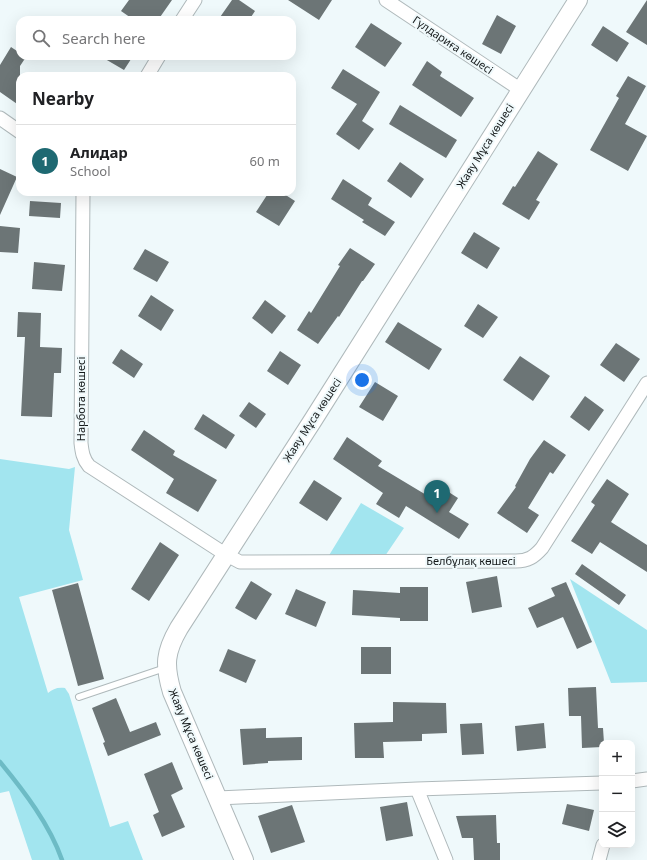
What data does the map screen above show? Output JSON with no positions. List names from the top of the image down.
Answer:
{
  "streets": {
    "street": [
      "Гүлдариға көшесі",
      "Жаяу Мұса көшесі",
      "Нарбота көшесі",
      "Белбұлақ көшесі"
    ]
  },
  "crossings": [
    ["Гүлдариға көшесі", "Жаяу Мұса көшесі"],
    ["Жаяу Мұса көшесі", "Нарбота көшесі"],
    ["Жаяу Мұса көшесі", "Белбұлақ көшесі"],
    ["Нарбота көшесі", "Белбұлақ көшесі"]
  ],
  "page": {
    "search": "Search here",
    "heading": "Nearby",
    "list": [
      {
        "mark": "1",
        "name": "Алидар",
        "note": "School",
        "value": "60 m"
      }
    ],
    "pins": "1",
    "map_buttons": ["+", "−"]
  }
}
